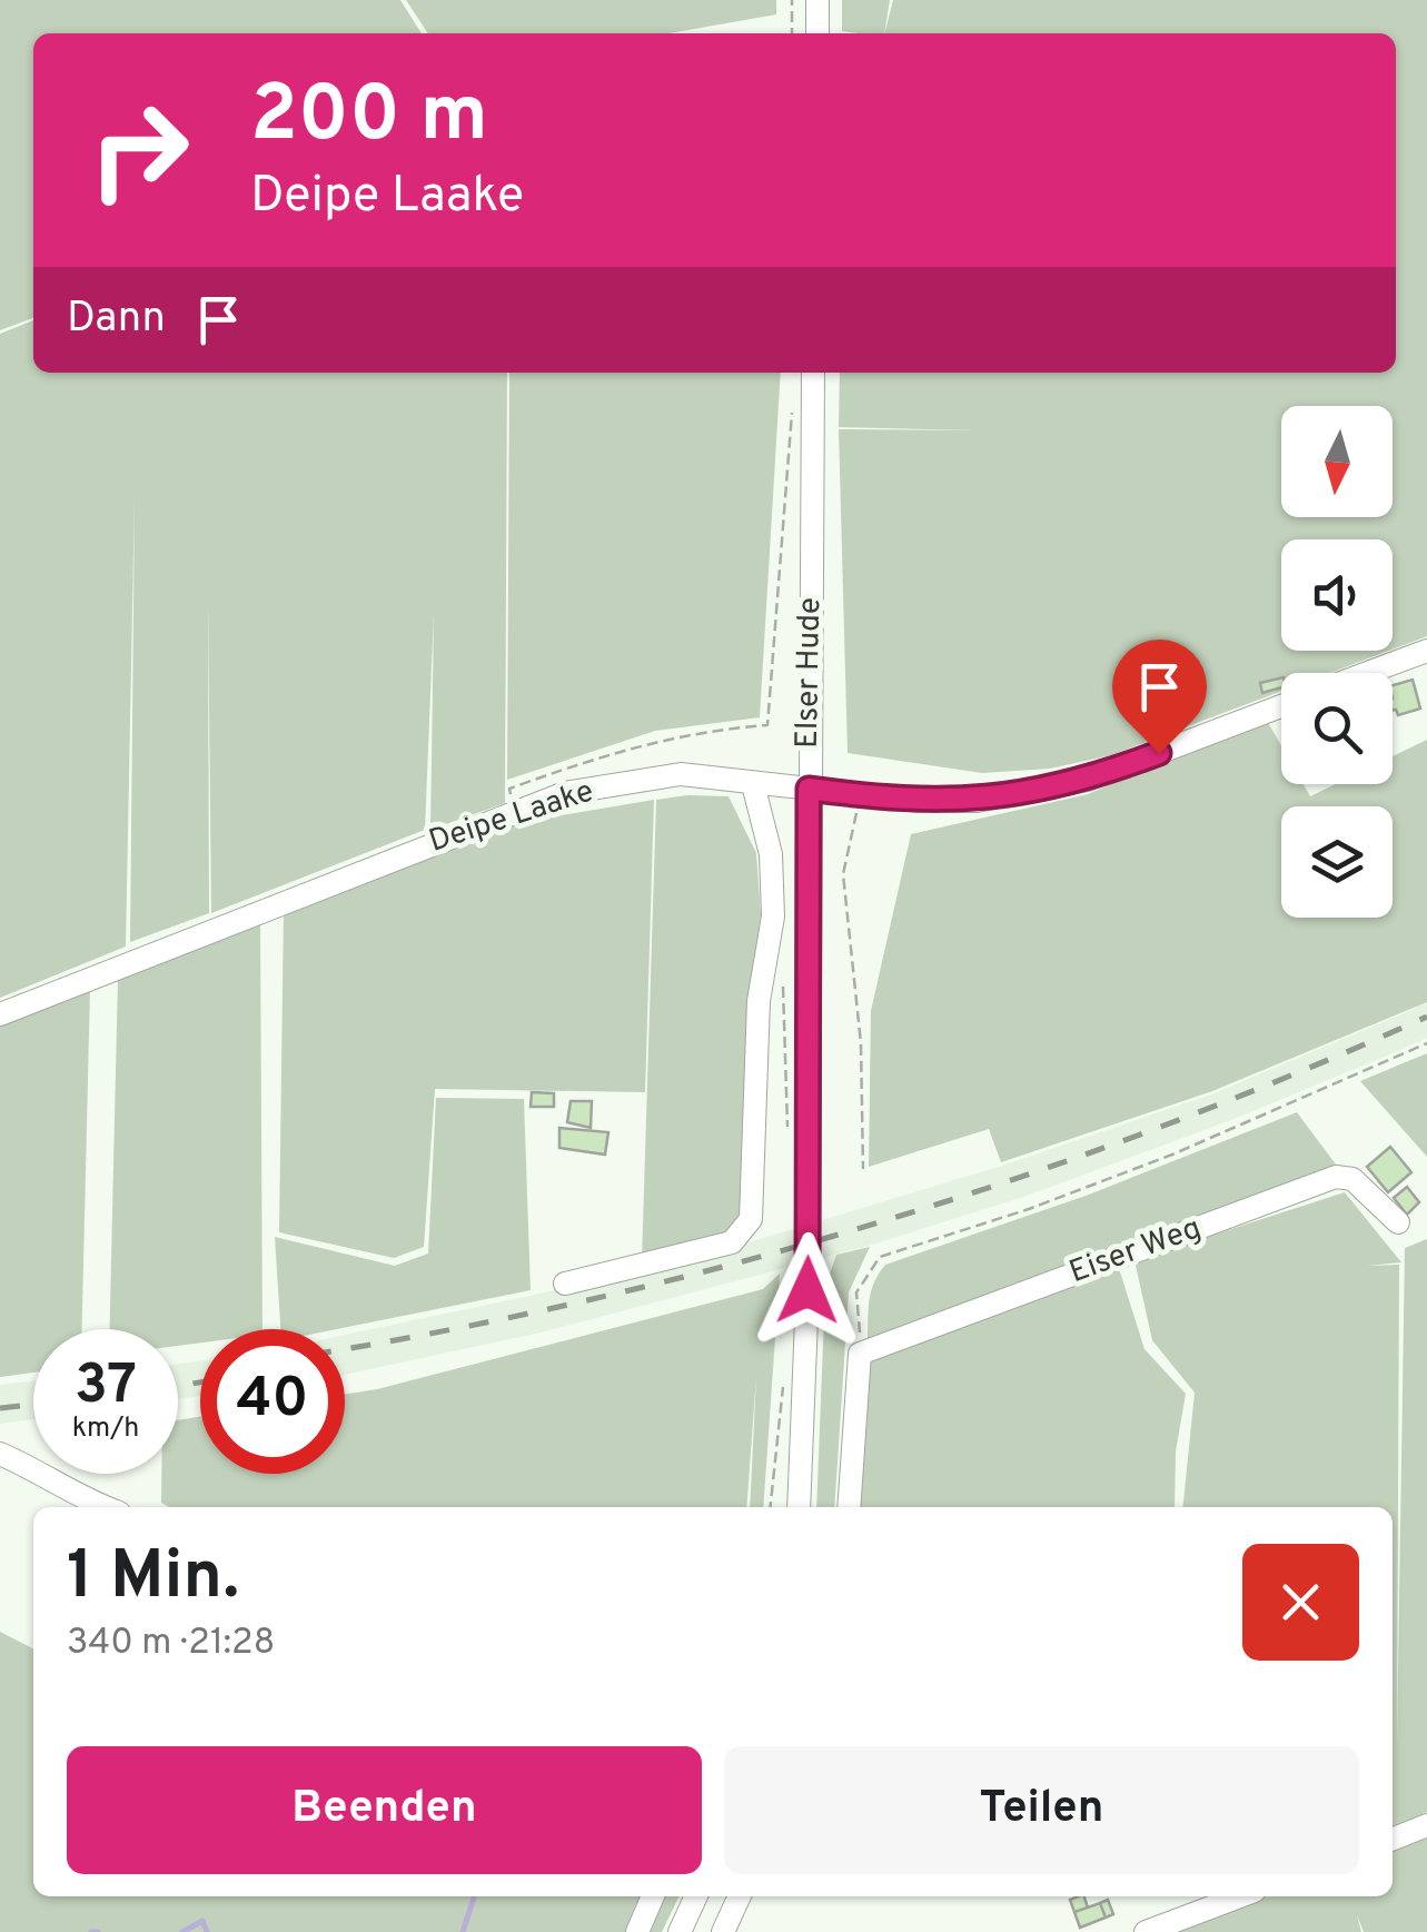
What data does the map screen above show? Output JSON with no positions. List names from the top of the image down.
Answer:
{
  "streets": {
    "street": ["Elser Hude", "Deipe Laake", "Eiser Weg"]
  },
  "crossings": [
    ["Elser Hude", "Deipe Laake"]
  ],
  "north": "bottom",
  "page": {
    "turn": ["200 m", "Deipe Laake"],
    "then": "Dann",
    "speed": "37 km/h",
    "limit": "40",
    "heading": ["1 Min.", "340 m · 21:28"],
    "buttons": ["Beenden", "Teilen"]
  }
}
